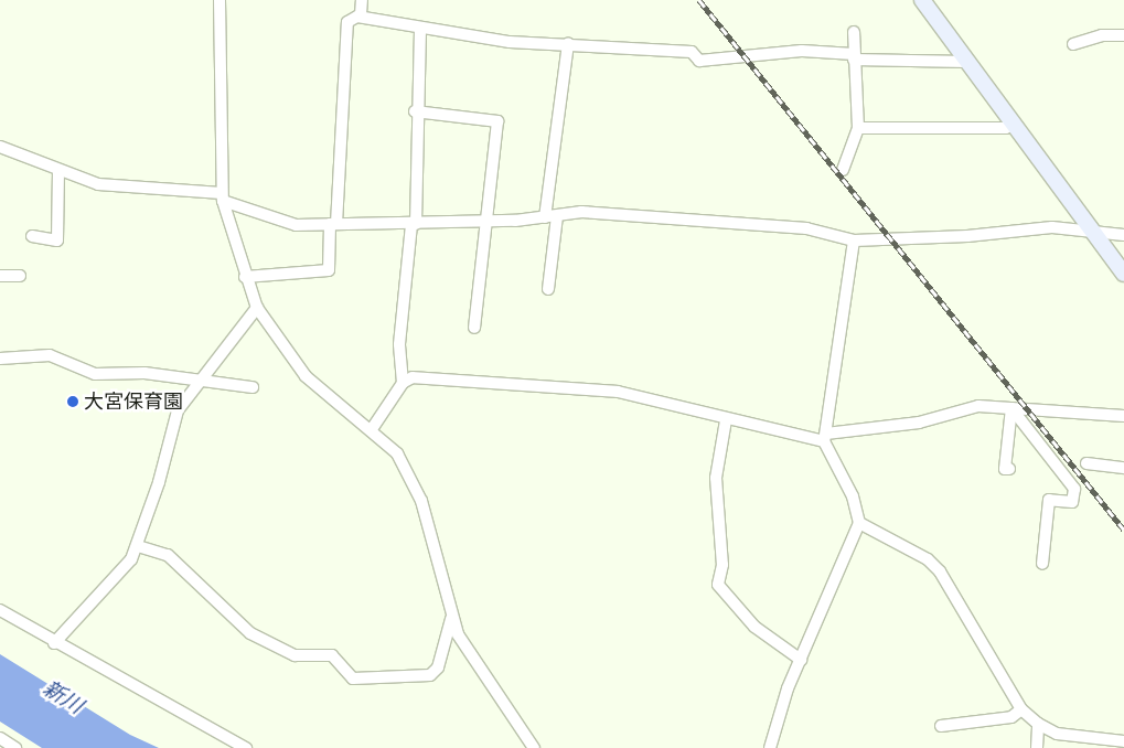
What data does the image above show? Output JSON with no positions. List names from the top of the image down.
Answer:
{
  "water": ["新川"],
  "places": ["大宮保育園"]
}
